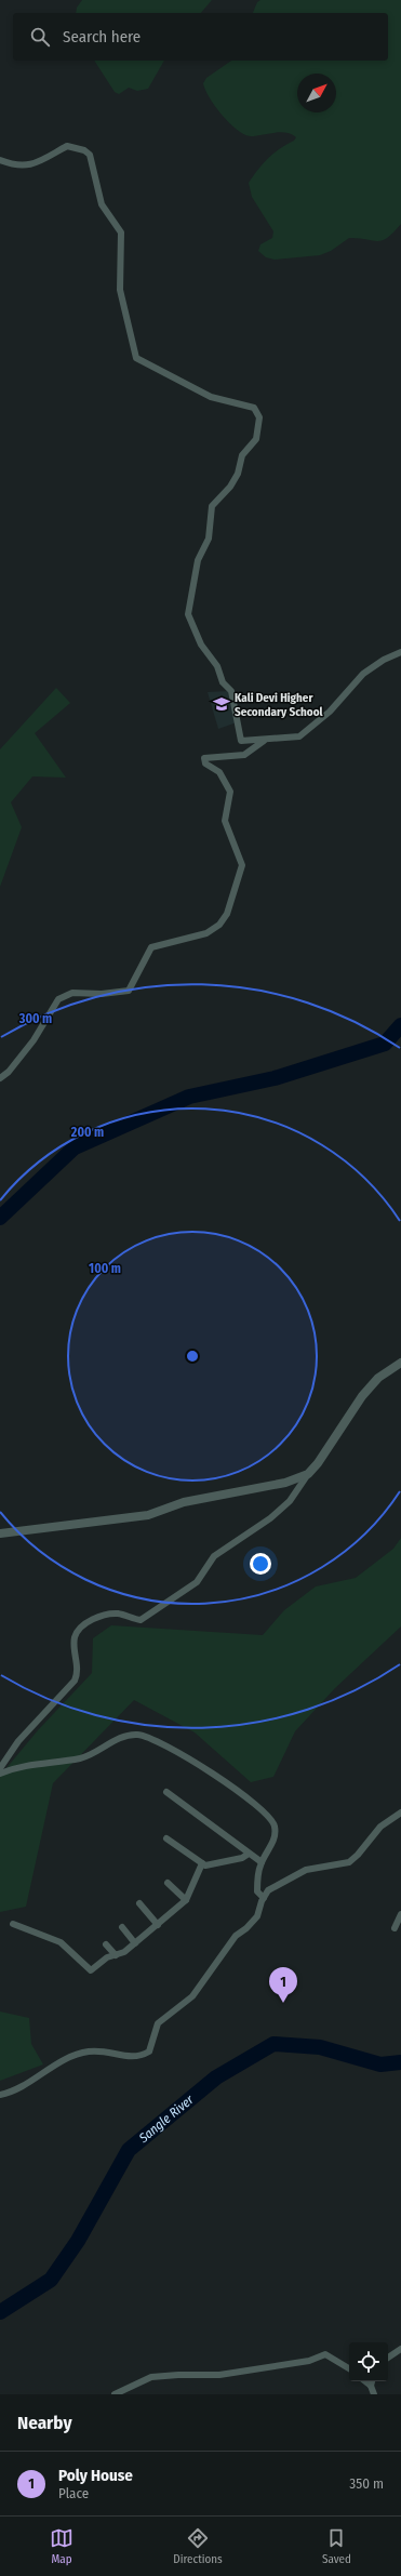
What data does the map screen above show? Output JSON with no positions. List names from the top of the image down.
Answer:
{
  "water": ["Sangle River"],
  "places": {
    "school or university": ["Kali Devi Higher Secondary School"]
  },
  "north": "top right",
  "page": {
    "search": "Search here",
    "pins": "1",
    "heading": "Nearby",
    "list": [
      {
        "mark": "1",
        "name": "Poly House",
        "note": "Place",
        "value": "350 m"
      }
    ],
    "nav": ["Map", "Directions", "Saved"]
  },
  "rings": ["300 m", "200 m", "100 m"]
}
